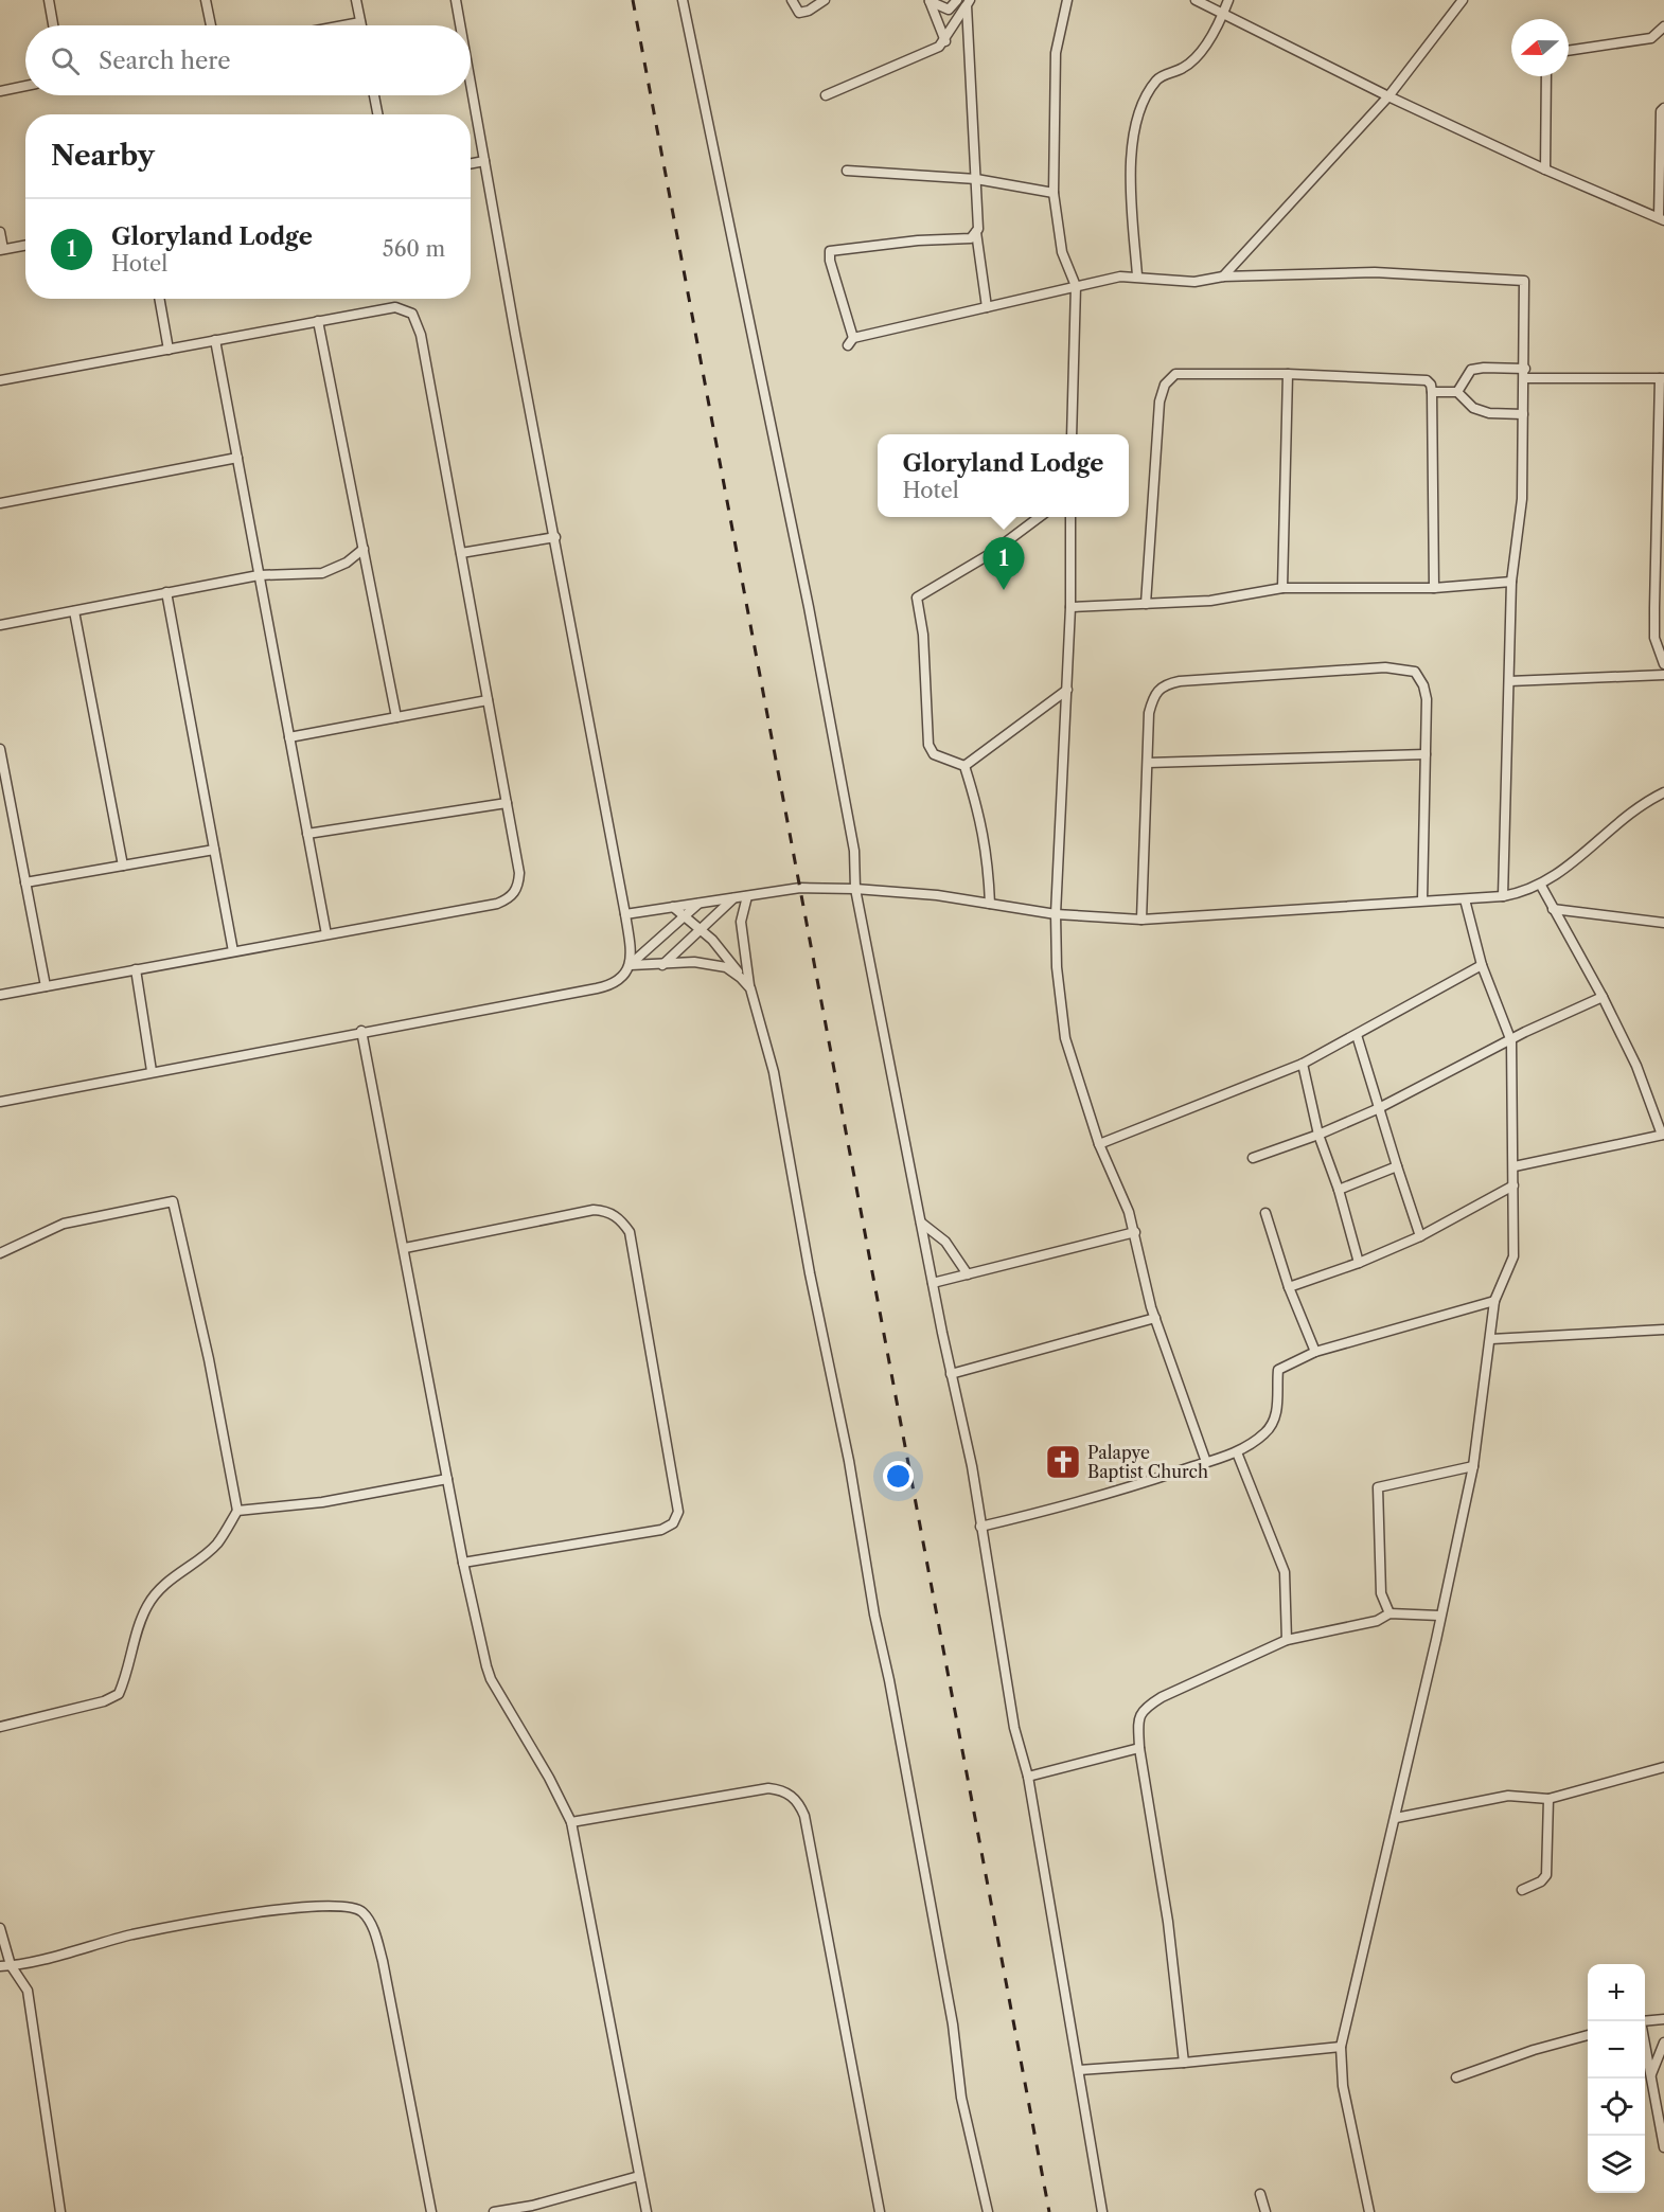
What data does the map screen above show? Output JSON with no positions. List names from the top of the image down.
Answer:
{
  "places": {
    "church": ["Palapye Baptist Church"]
  },
  "north": "left",
  "page": {
    "search": "Search here",
    "heading": "Nearby",
    "list": [
      {
        "mark": "1",
        "name": "Gloryland Lodge",
        "note": "Hotel",
        "value": "560 m"
      }
    ],
    "popup": ["Gloryland Lodge", "Hotel"],
    "pins": "1",
    "map_buttons": ["+", "−"]
  }
}
